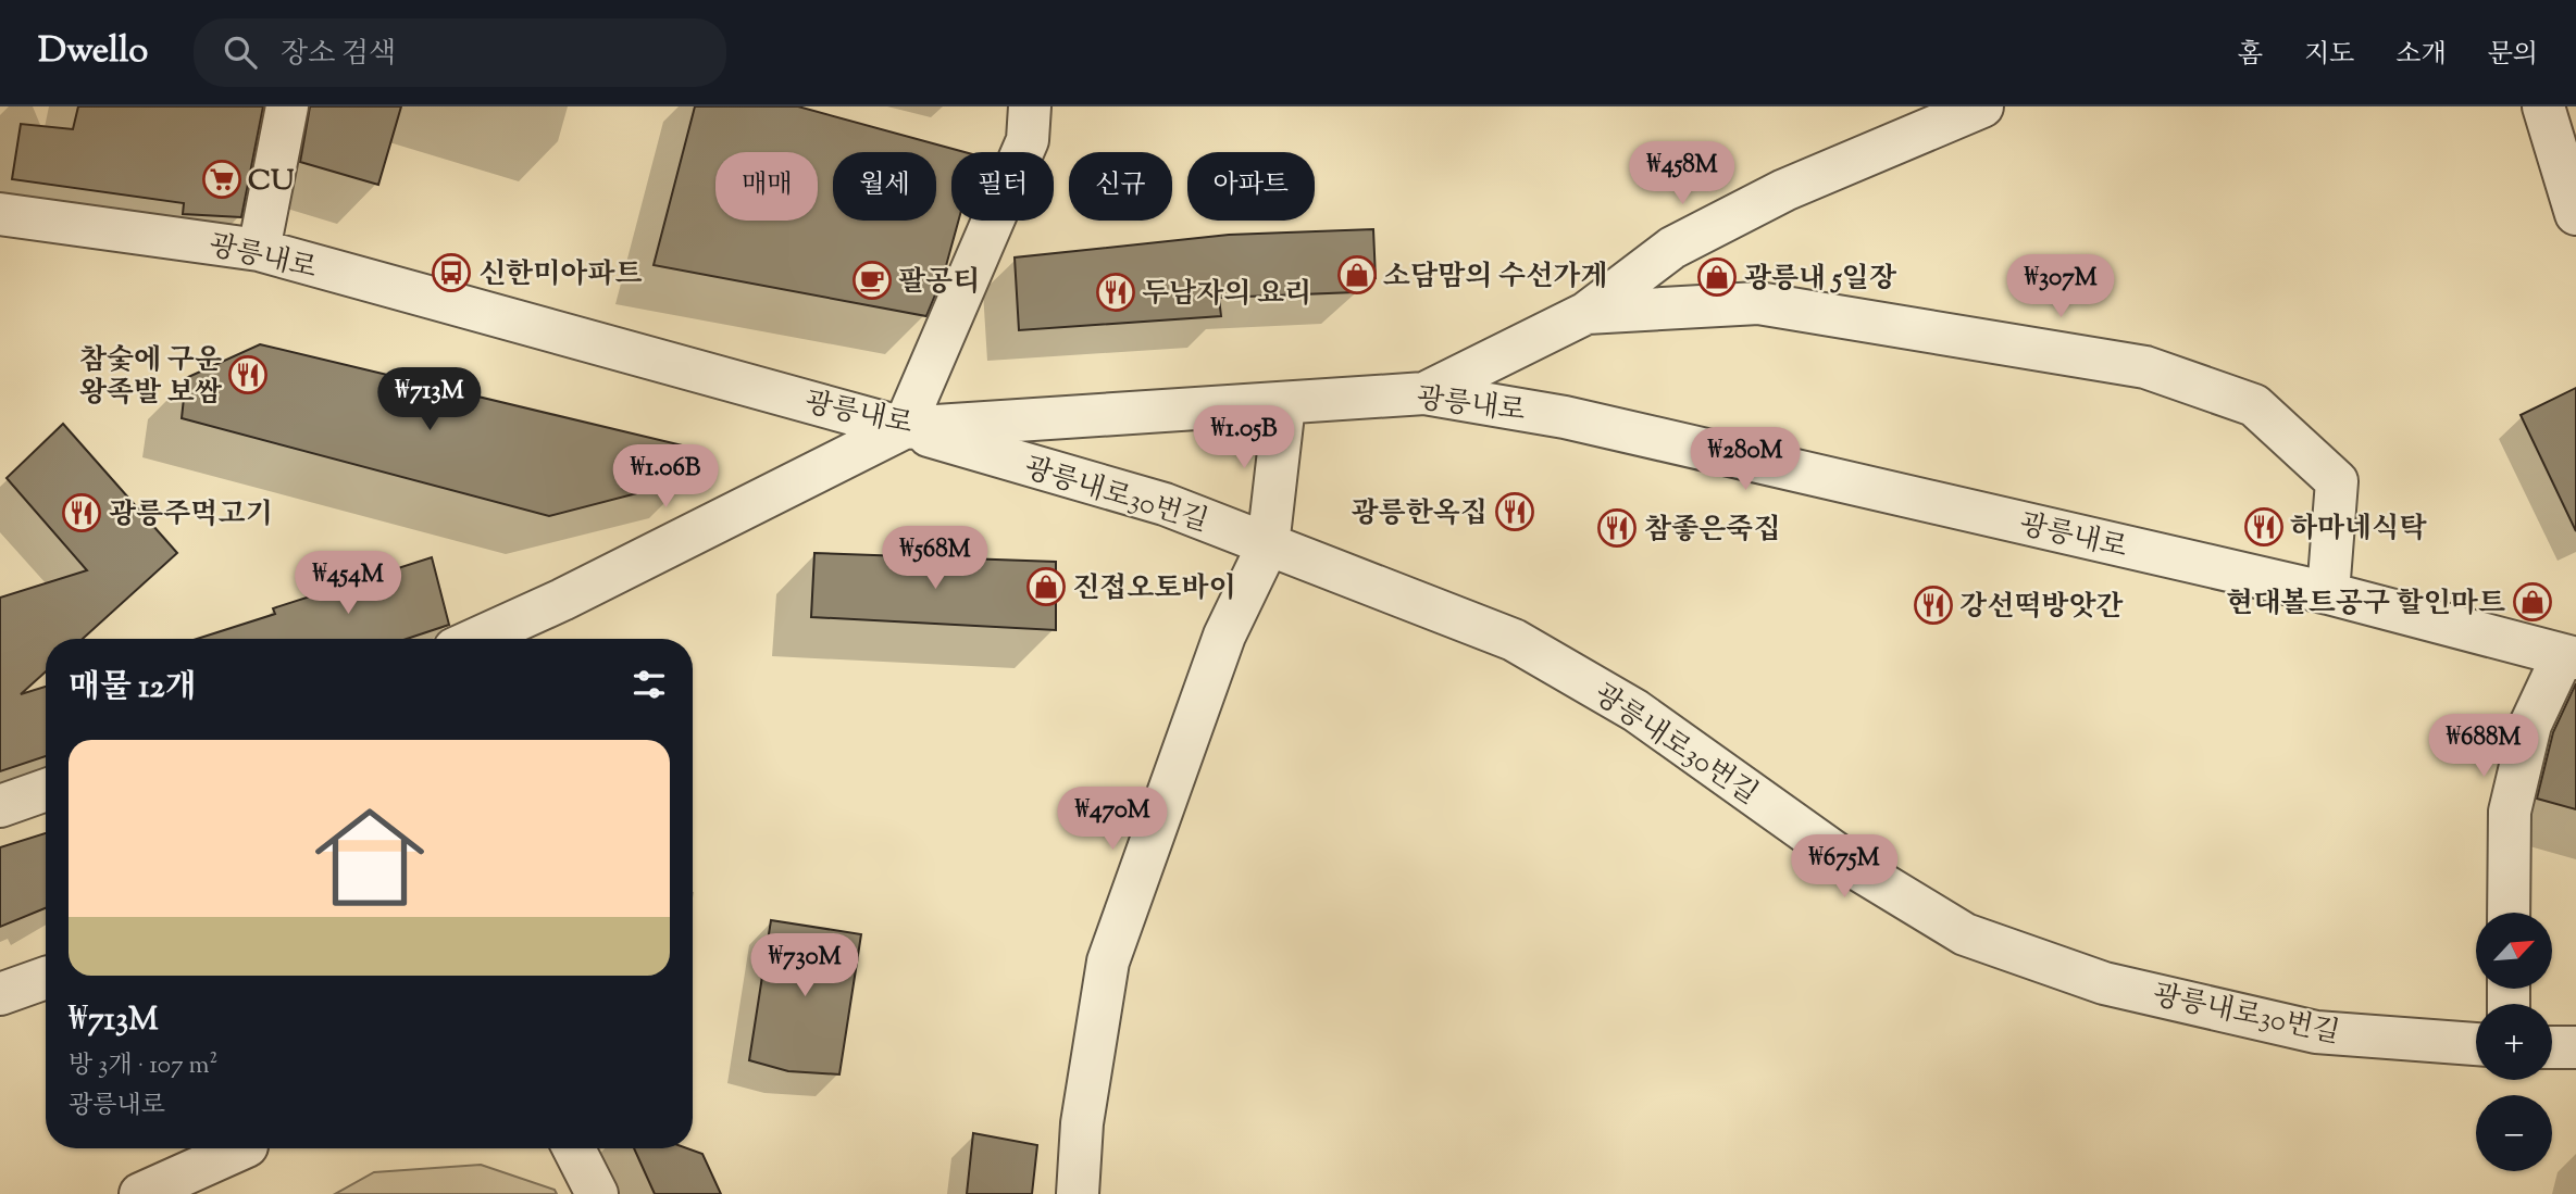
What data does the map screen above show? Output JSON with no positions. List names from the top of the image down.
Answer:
{
  "streets": {
    "street": ["광릉내로", "광릉내로30번길"]
  },
  "crossings": [
    ["광릉내로", "광릉내로30번길"]
  ],
  "places": {
    "supermarket": ["CU"],
    "bus stop": ["신한미아파트"],
    "shop": [
      "소담맘의 수선가게",
      "광릉내 5일장",
      "진접오토바이",
      "현대볼트공구 할인마트"
    ],
    "cafe": ["팔공티"],
    "restaurant": [
      "두남자의 요리",
      "참숯에 구운 왕족발 보쌈",
      "광릉한옥집",
      "광릉주먹고기",
      "하마네식탁",
      "참좋은죽집",
      "강선떡방앗간"
    ]
  },
  "north": "top right",
  "page": {
    "header": "Dwello",
    "search": "장소 검색",
    "nav": [
      "홈",
      "지도",
      "소개",
      "문의"
    ],
    "price": [
      "₩458M",
      "₩307M",
      "₩713M",
      "₩1.05B",
      "₩280M",
      "₩1.06B",
      "₩568M",
      "₩454M",
      "₩688M",
      "₩470M",
      "₩675M",
      "₩730M"
    ],
    "chip": [
      "매매",
      "월세",
      "필터",
      "신규",
      "아파트"
    ],
    "heading": "매물 12개",
    "list": [
      {
        "name": "₩713M",
        "note": "방 3개 · 107 m² · 광릉내로"
      }
    ],
    "map_buttons": ["+", "−"]
  }
}
